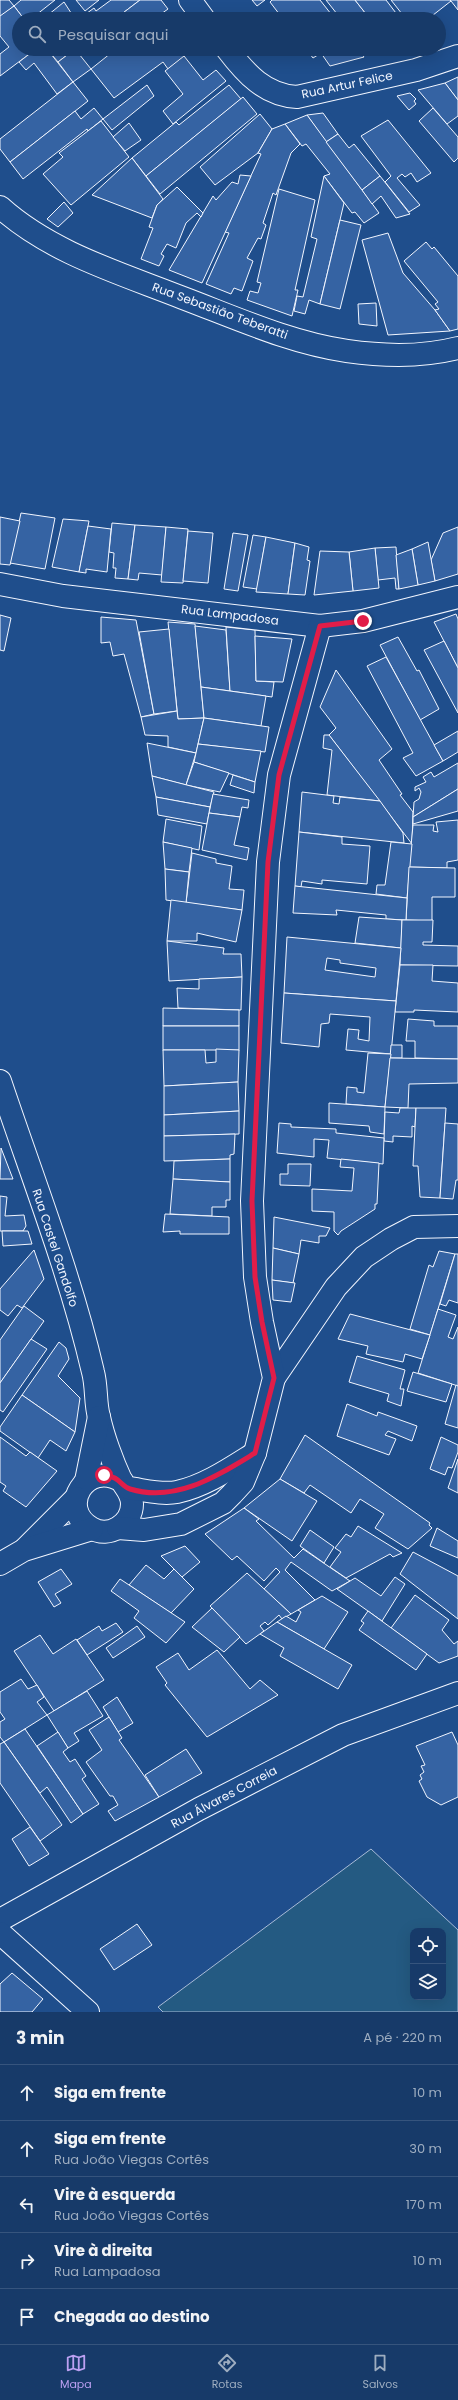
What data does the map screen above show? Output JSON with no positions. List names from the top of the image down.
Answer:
{
  "streets": {
    "street": [
      "Rua Artur Felice",
      "Rua Sebastião Teberatti",
      "Rua Lampadosa",
      "Rua Castel Gandolfo",
      "Rua Álvares Correia"
    ]
  },
  "page": {
    "search": "Pesquisar aqui",
    "heading": ["3 min", "A pé · 220 m"],
    "list": [
      ["Siga em frente", "10 m"],
      ["Siga em frente", "Rua João Viegas Cortês", "30 m"],
      ["Vire à esquerda", "Rua João Viegas Cortês", "170 m"],
      ["Vire à direita", "Rua Lampadosa", "10 m"],
      "Chegada ao destino"
    ],
    "nav": ["Mapa", "Rotas", "Salvos"]
  }
}
